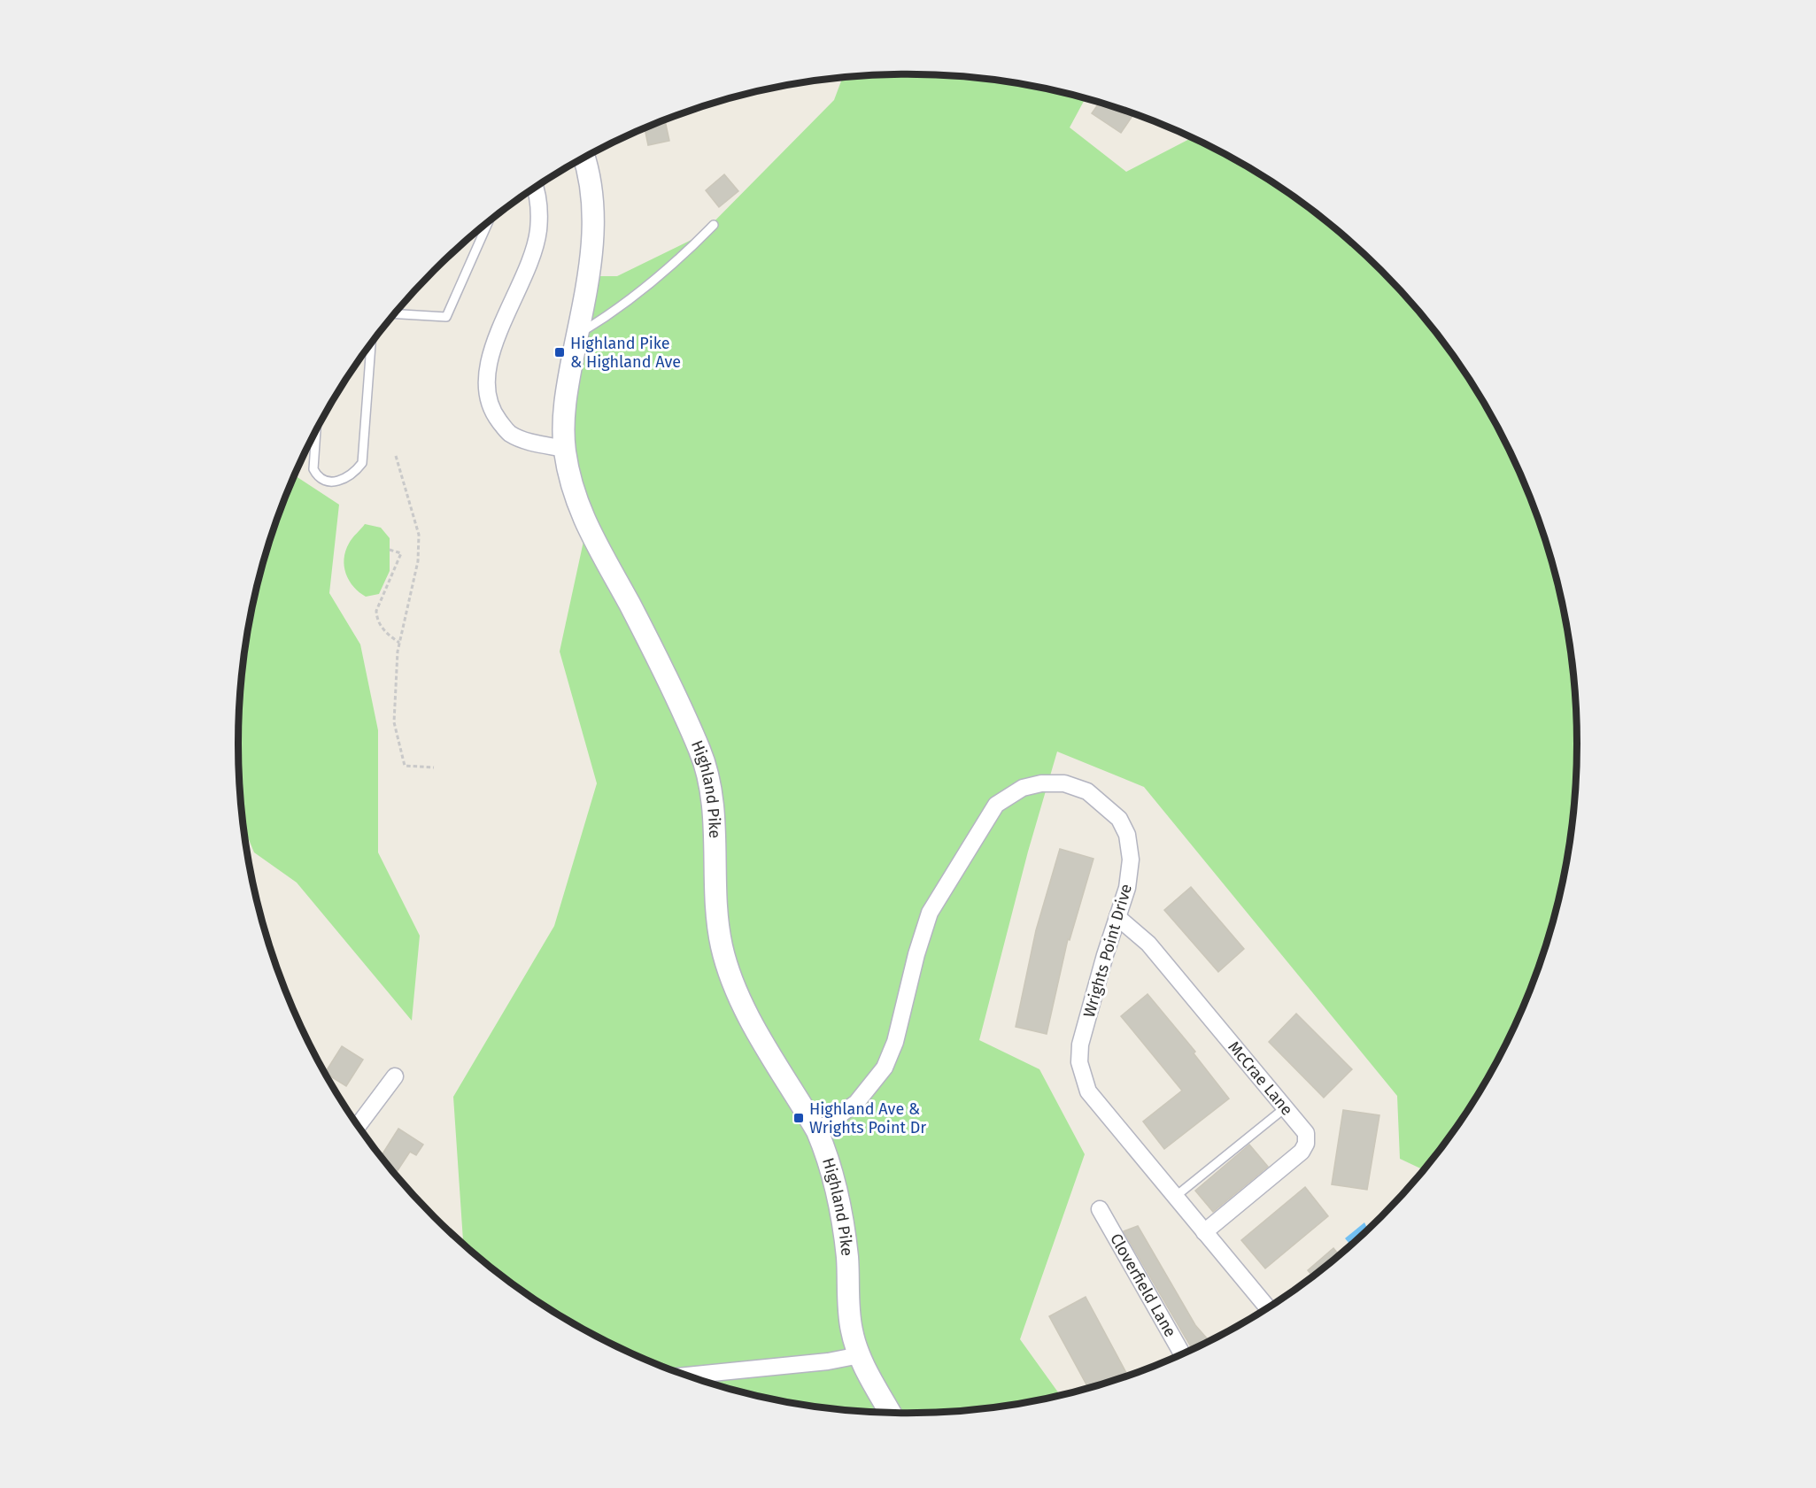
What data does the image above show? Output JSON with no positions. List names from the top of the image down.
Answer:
{
  "streets": {
    "street": [
      "Highland Pike",
      "Wrights Point Drive",
      "McCrae Lane",
      "Cloverfield Lane"
    ]
  },
  "crossings": [
    ["Highland Pike", "Wrights Point Drive"],
    ["Wrights Point Drive", "McCrae Lane"]
  ],
  "places": {
    "transit": ["Highland Pike & Highland Ave", "Highland Ave & Wrights Point Dr"]
  }
}
